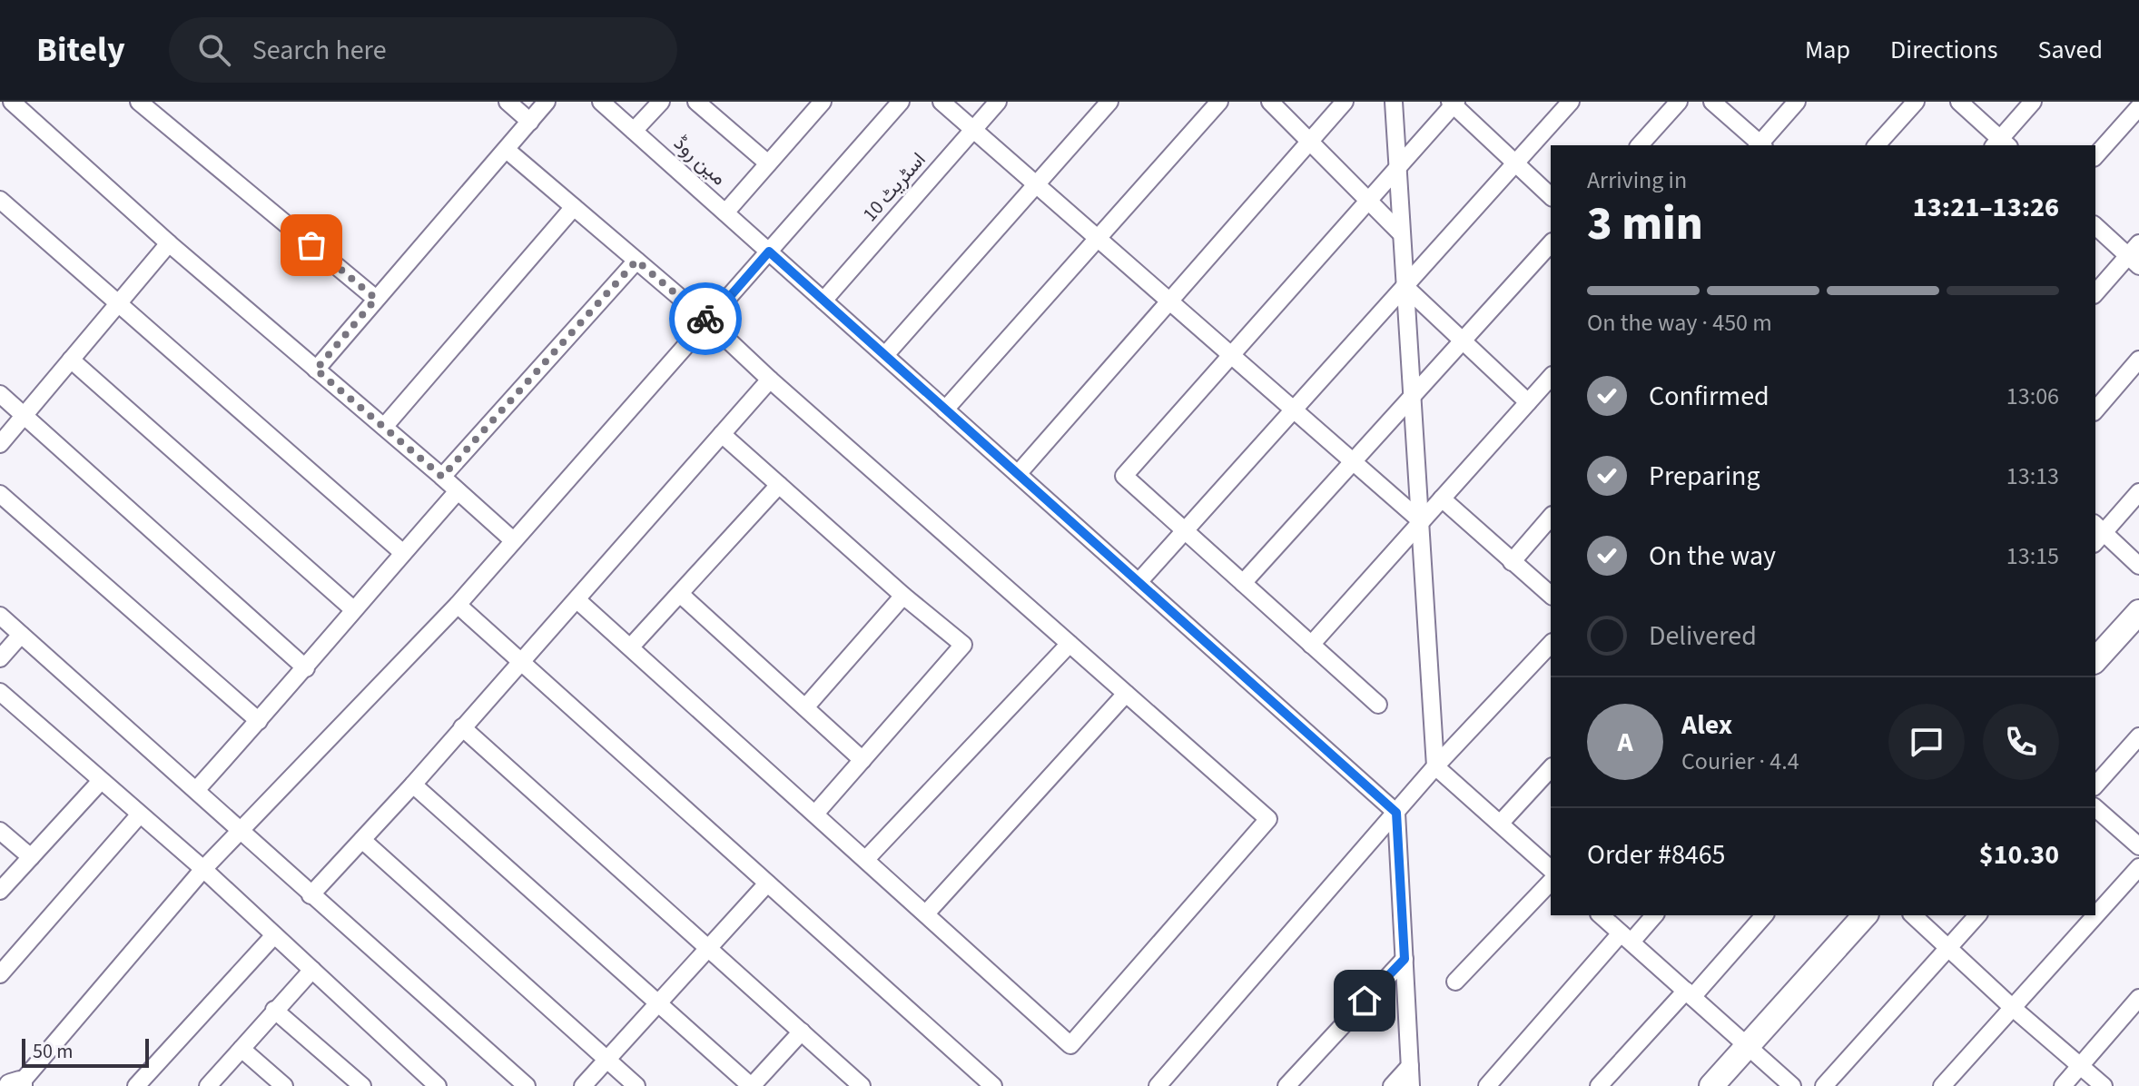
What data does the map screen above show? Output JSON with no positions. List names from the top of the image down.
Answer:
{
  "streets": {
    "street": ["مین روڈ", "اسٹریٹ 10"]
  },
  "crossings": [
    ["مین روڈ", "اسٹریٹ 10"]
  ],
  "scale_bar": "50 m",
  "page": {
    "header": "Bitely",
    "search": "Search here",
    "nav": ["Map", "Directions", "Saved"],
    "heading": ["3 min", "Arriving in", "13:21–13:26"],
    "panel": [
      "Alex",
      "Courier · 4.4",
      "Order #8465",
      "$10.30"
    ],
    "bar": "On the way · 450 m",
    "list": [
      ["Confirmed", "13:06"],
      ["Preparing", "13:13"],
      ["On the way", "13:15"],
      "Delivered"
    ],
    "round": "A",
    "scale": "50 m"
  }
}
